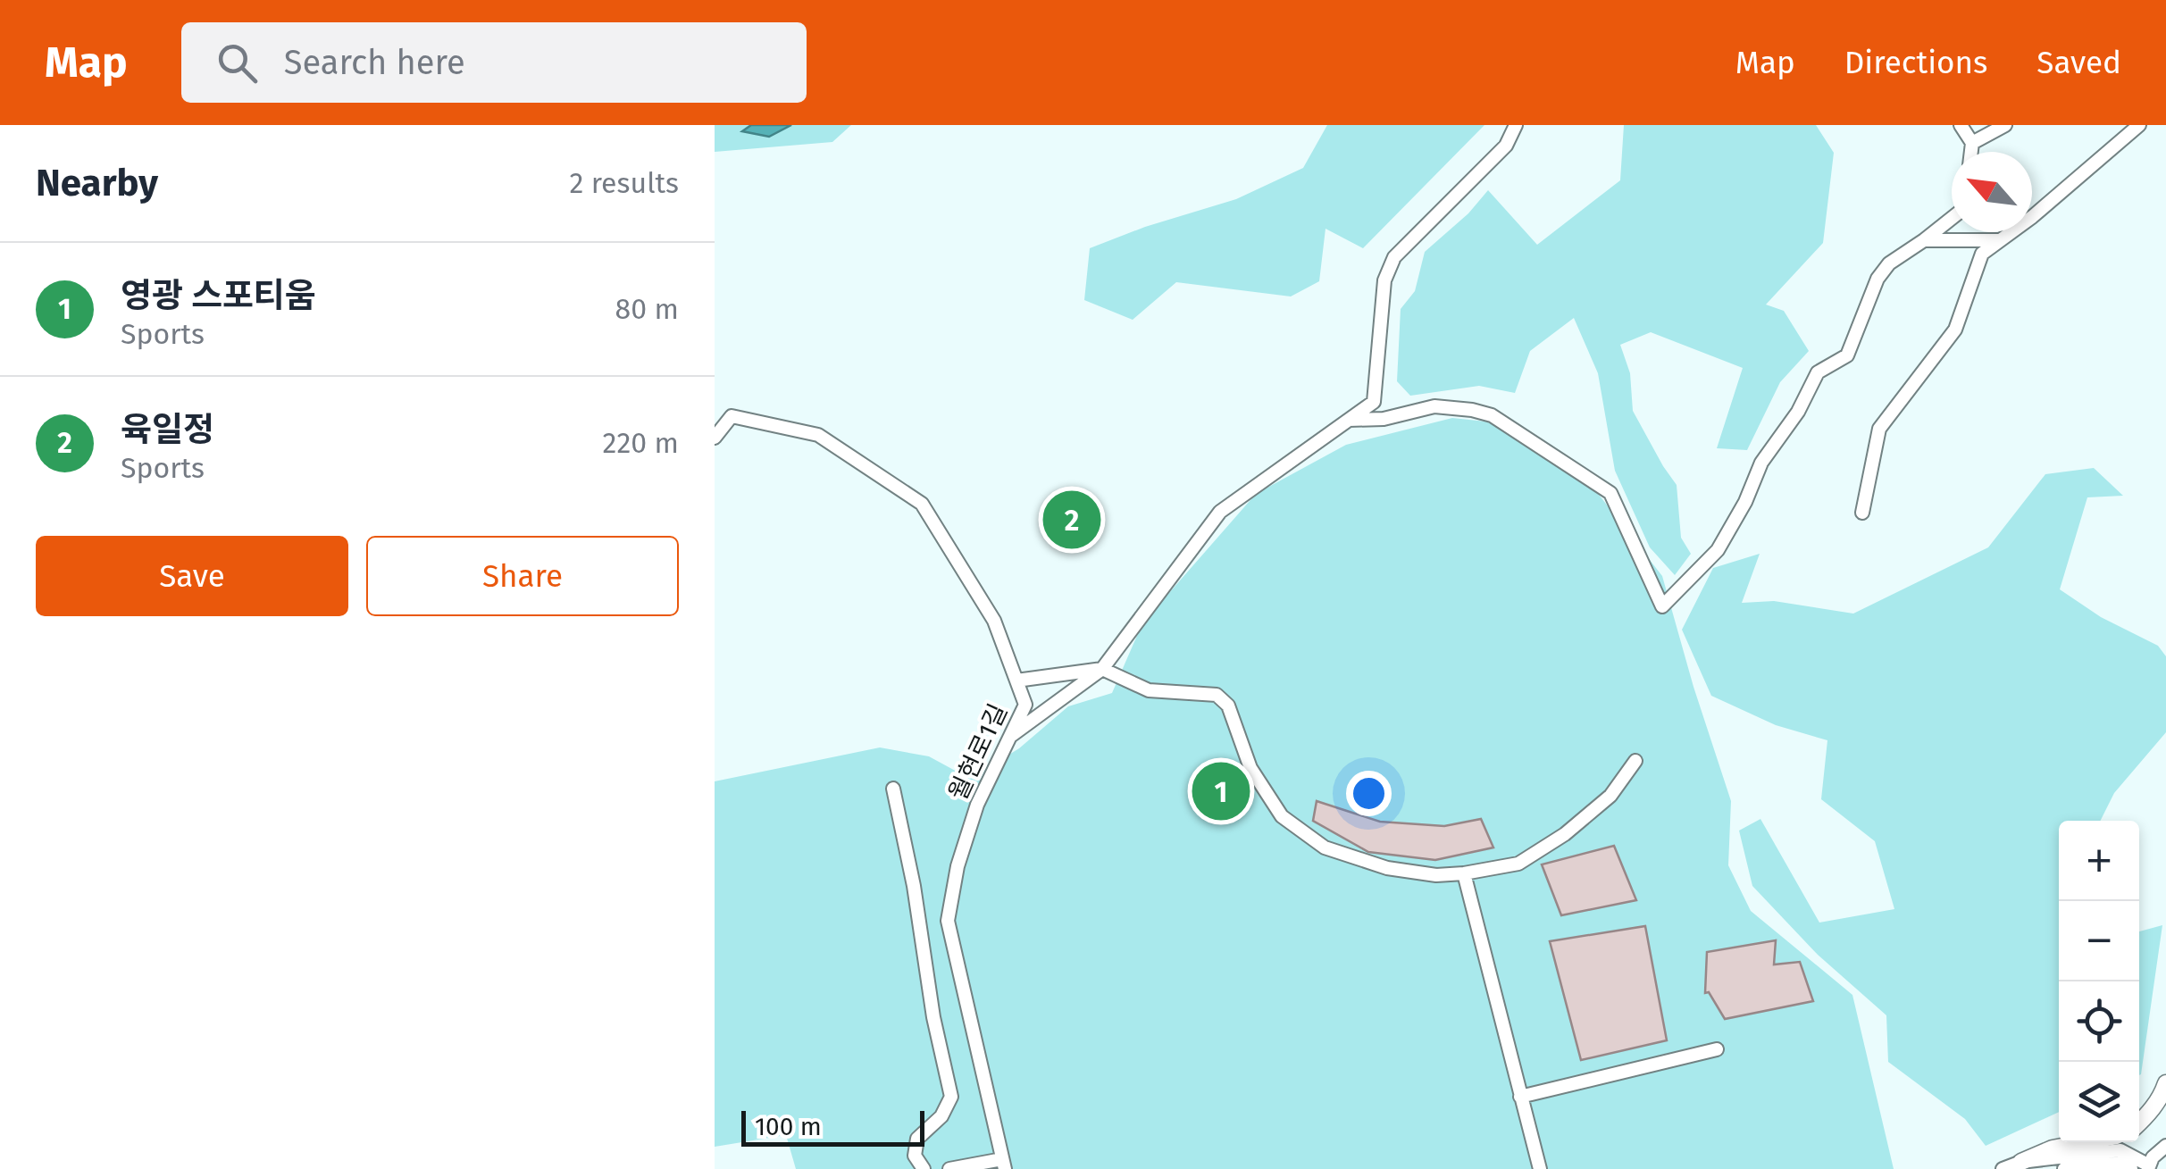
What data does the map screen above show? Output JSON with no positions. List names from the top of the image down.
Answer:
{
  "streets": {
    "street": ["월현로1길"]
  },
  "scale_bar": "100 m",
  "north": "top left",
  "page": {
    "header": "Map",
    "search": "Search here",
    "nav": ["Map", "Directions", "Saved"],
    "heading": ["Nearby", "2 results"],
    "list": [
      {
        "mark": "1",
        "name": "영광 스포티움",
        "note": "Sports",
        "value": "80 m"
      },
      {
        "mark": "2",
        "name": "육일정",
        "note": "Sports",
        "value": "220 m"
      }
    ],
    "pins": ["2", "1"],
    "buttons": ["Save", "Share"],
    "map_buttons": ["+", "−"],
    "scale": "100 m"
  }
}
